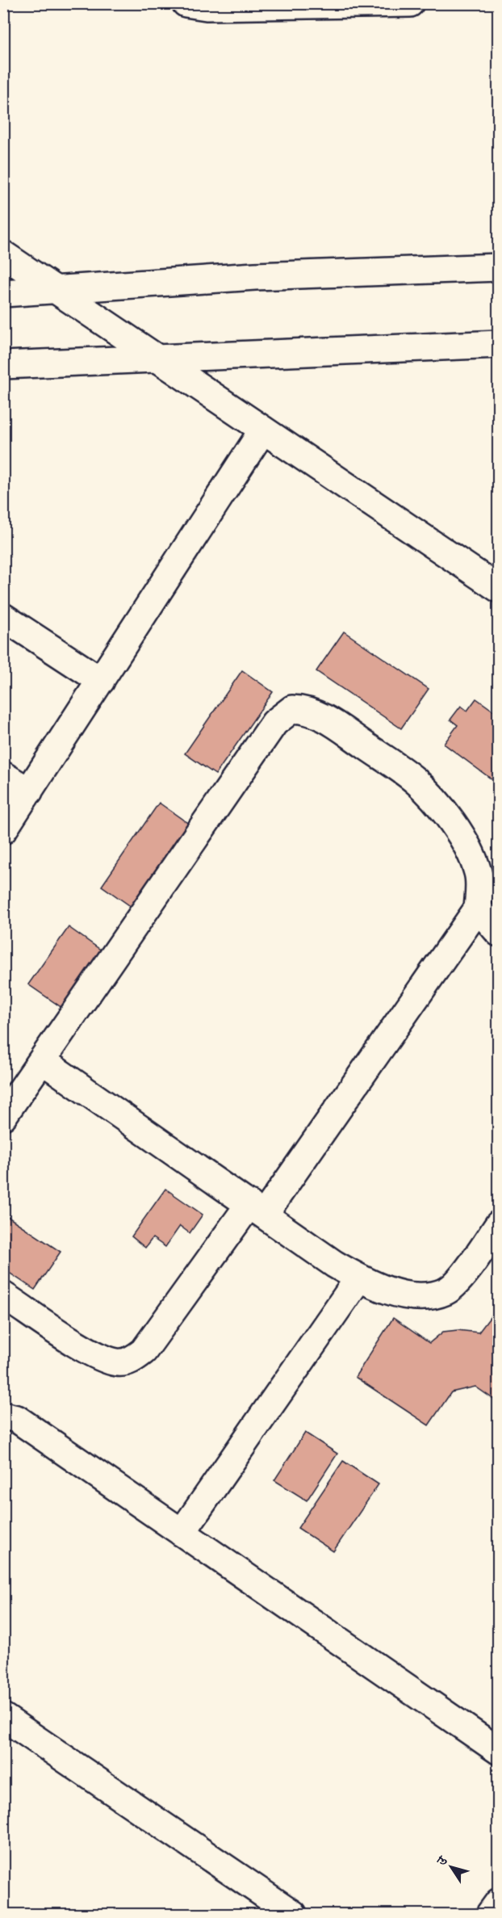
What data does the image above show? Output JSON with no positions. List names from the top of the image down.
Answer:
{
  "north": "top left"
}
